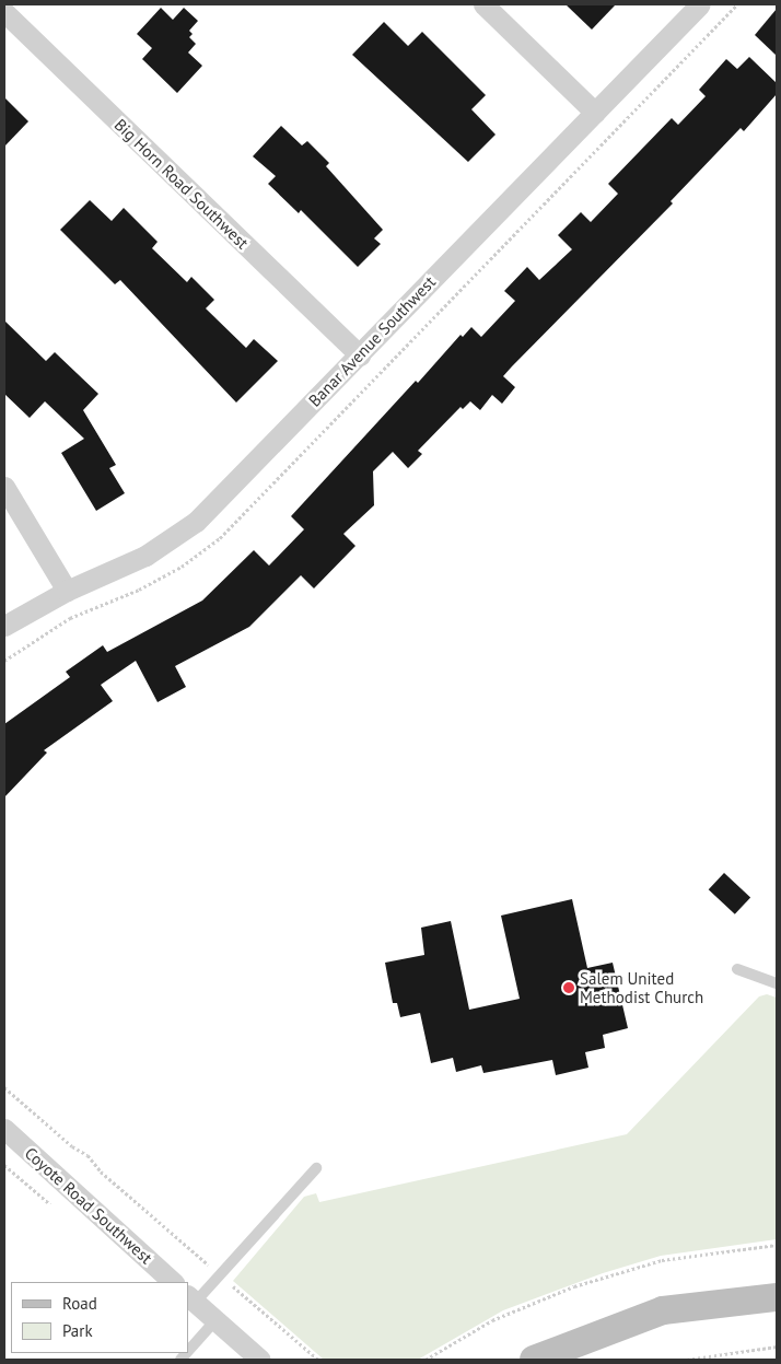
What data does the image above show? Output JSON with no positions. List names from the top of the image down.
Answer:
{
  "streets": {
    "street": ["Big Horn Road Southwest", "Banar Avenue Southwest", "Coyote Road Southwest"]
  },
  "crossings": [
    ["Big Horn Road Southwest", "Banar Avenue Southwest"]
  ],
  "places": ["Salem United Methodist Church"],
  "legend": ["Road", "Park"]
}
